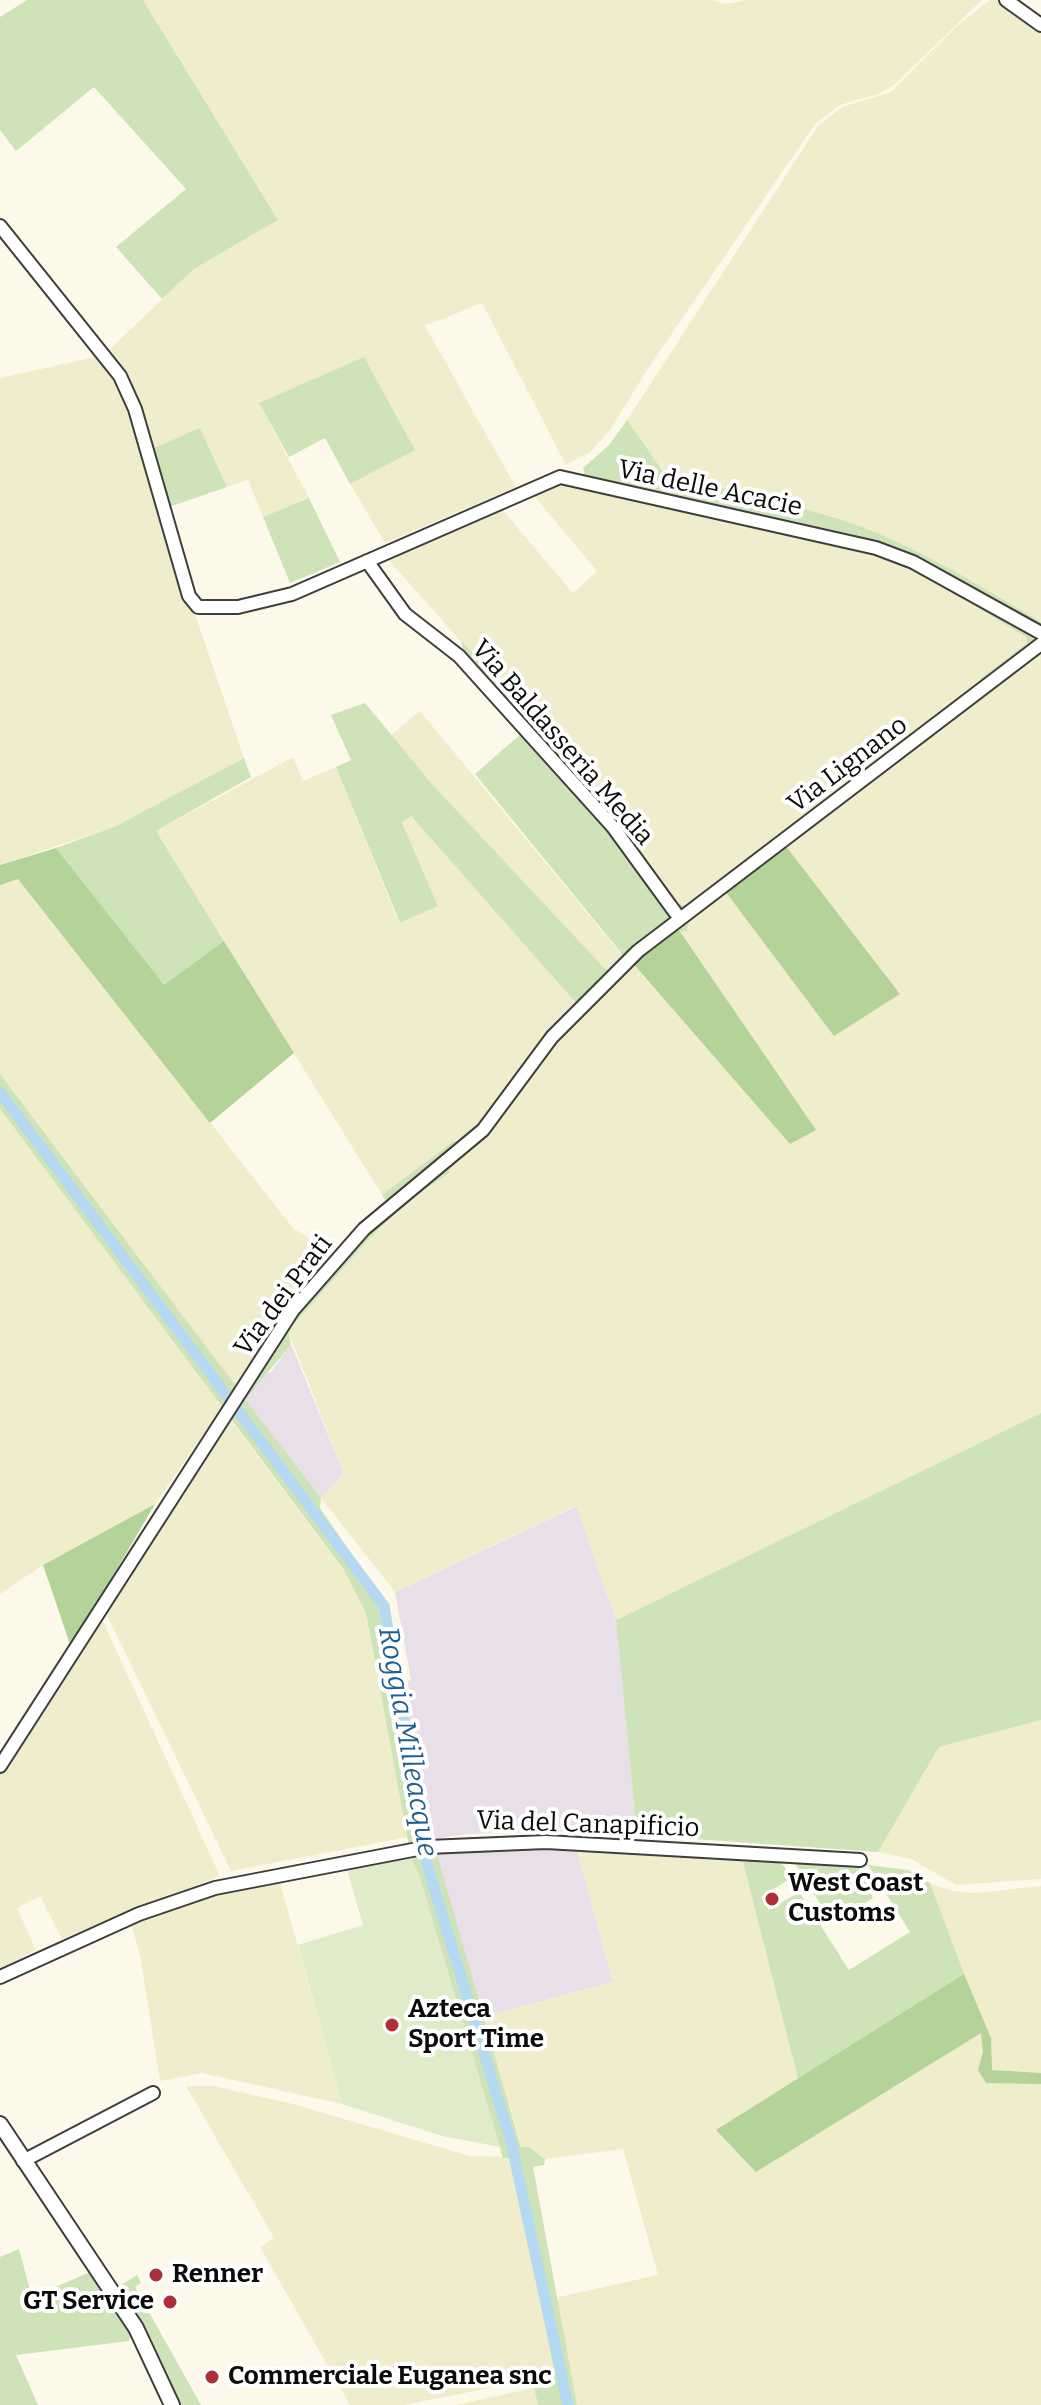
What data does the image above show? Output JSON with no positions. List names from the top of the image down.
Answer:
{
  "streets": {
    "street": [
      "Via delle Acacie",
      "Via Baldasseria Media",
      "Via Lignano",
      "Via dei Prati",
      "Via del Canapificio"
    ]
  },
  "crossings": [
    ["Via delle Acacie", "Via Baldasseria Media"],
    ["Via Baldasseria Media", "Via Lignano"],
    ["Via Baldasseria Media", "Via dei Prati"],
    ["Via Lignano", "Via dei Prati"]
  ],
  "water": ["Roggia Milleacque"],
  "places": [
    "West Coast Customs",
    "Azteca Sport Time",
    "Renner",
    "GT Service",
    "Commerciale Euganea snc"
  ]
}
